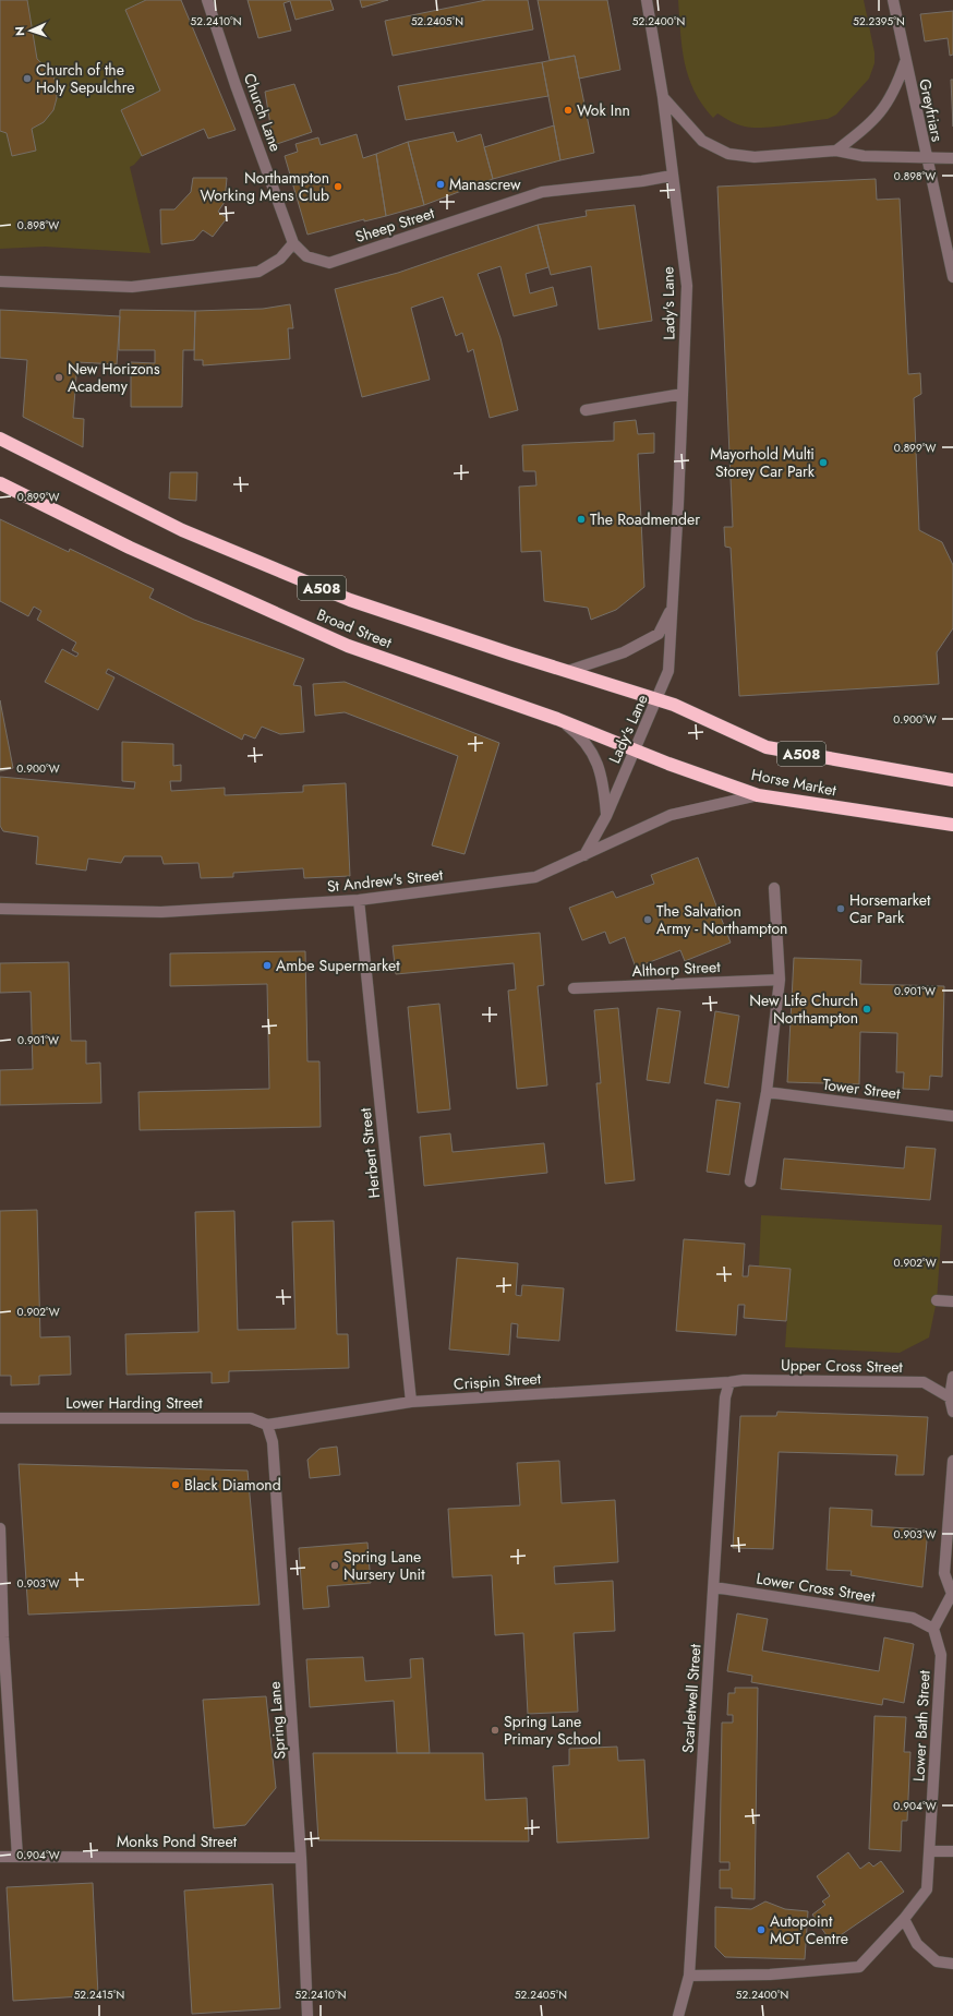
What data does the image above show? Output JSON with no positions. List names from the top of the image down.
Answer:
{
  "streets": {
    "highway": ["A508", "Broad Street", "Horse Market"],
    "street": [
      "Greyfriars",
      "Church Lane",
      "Sheep Street",
      "Lady's Lane",
      "St Andrew's Street",
      "Althorp Street",
      "Tower Street",
      "Herbert Street",
      "Upper Cross Street",
      "Crispin Street",
      "Lower Harding Street",
      "Lower Cross Street",
      "Scarletwell Street",
      "Spring Lane",
      "Lower Bath Street",
      "Monks Pond Street"
    ]
  },
  "crossings": [
    ["Church Lane", "Sheep Street"],
    ["Sheep Street", "Lady's Lane"],
    ["Lady's Lane", "A508"],
    ["Lady's Lane", "Broad Street"],
    ["Lady's Lane", "Horse Market"],
    ["Lady's Lane", "St Andrew's Street"],
    ["A508", "Horse Market"],
    ["Broad Street", "Horse Market"],
    ["Horse Market", "St Andrew's Street"],
    ["St Andrew's Street", "Herbert Street"],
    ["Herbert Street", "Crispin Street"],
    ["Upper Cross Street", "Crispin Street"],
    ["Upper Cross Street", "Scarletwell Street"],
    ["Crispin Street", "Lower Harding Street"],
    ["Crispin Street", "Scarletwell Street"],
    ["Crispin Street", "Spring Lane"],
    ["Lower Harding Street", "Spring Lane"],
    ["Lower Cross Street", "Scarletwell Street"],
    ["Lower Cross Street", "Lower Bath Street"],
    ["Scarletwell Street", "Lower Bath Street"],
    ["Spring Lane", "Monks Pond Street"]
  ],
  "places": [
    "Church of the Holy Sepulchre",
    "Wok Inn",
    "Manascrew",
    "Northampton Working Mens Club",
    "New Horizons Academy",
    "Mayorhold Multi Storey Car Park",
    "The Roadmender",
    "Horsemarket Car Park",
    "The Salvation Army - Northampton",
    "Ambe Supermarket",
    "New Life Church Northampton",
    "Black Diamond",
    "Spring Lane Nursery Unit",
    "Spring Lane Primary School",
    "Autopoint MOT Centre"
  ],
  "north": "left",
  "coordinates": [
    "52.2410°N",
    "52.2405°N",
    "52.2400°N",
    "52.2395°N",
    "0.898°W",
    "0.899°W",
    "0.900°W",
    "0.901°W",
    "0.902°W",
    "0.903°W",
    "0.904°W",
    "52.2415°N"
  ]
}
